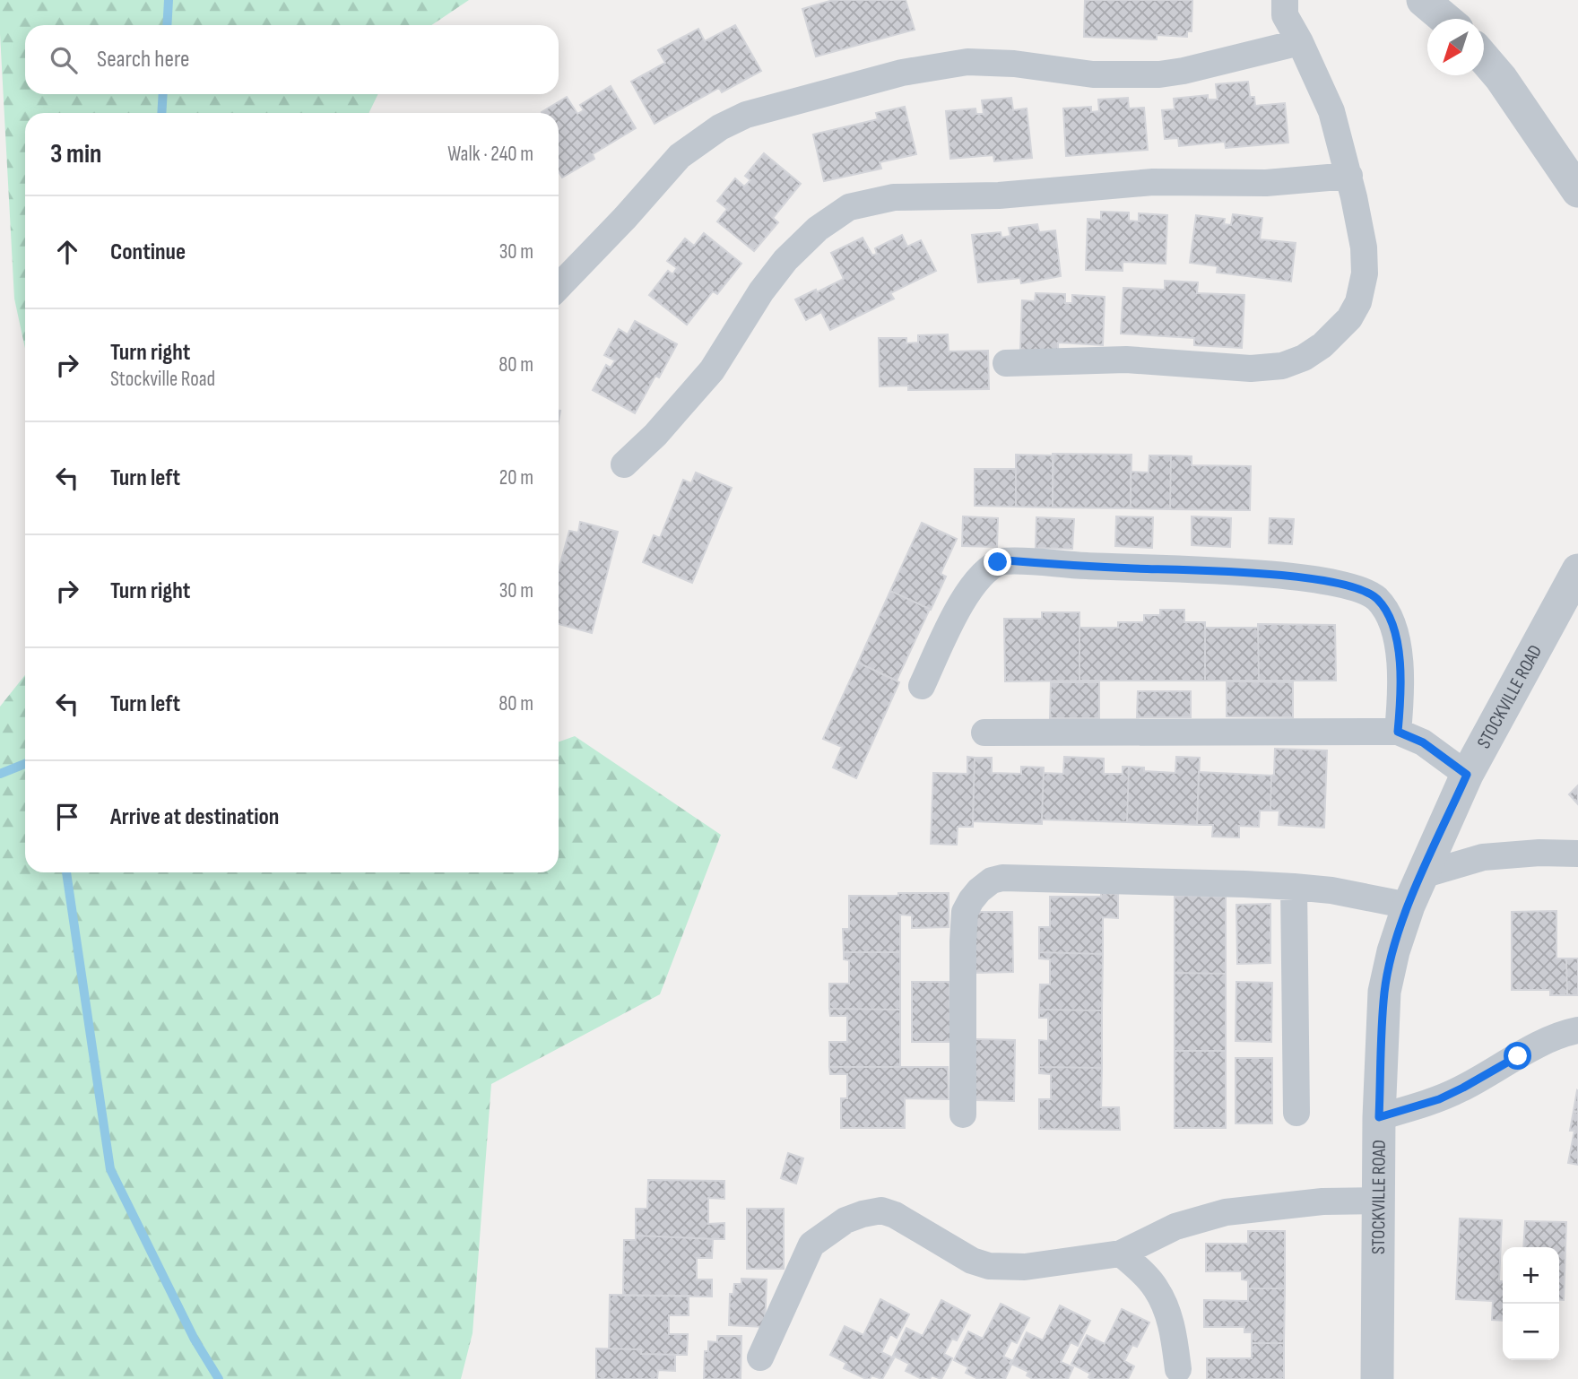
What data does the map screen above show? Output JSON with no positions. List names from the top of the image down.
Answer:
{
  "streets": {
    "street": ["STOCKVILLE ROAD"]
  },
  "north": "bottom left",
  "page": {
    "search": "Search here",
    "heading": ["3 min", "Walk · 240 m"],
    "list": [
      ["Continue", "30 m"],
      ["Turn right", "Stockville Road", "80 m"],
      ["Turn left", "20 m"],
      ["Turn right", "30 m"],
      ["Turn left", "80 m"],
      "Arrive at destination"
    ],
    "map_buttons": ["+", "−"]
  }
}
